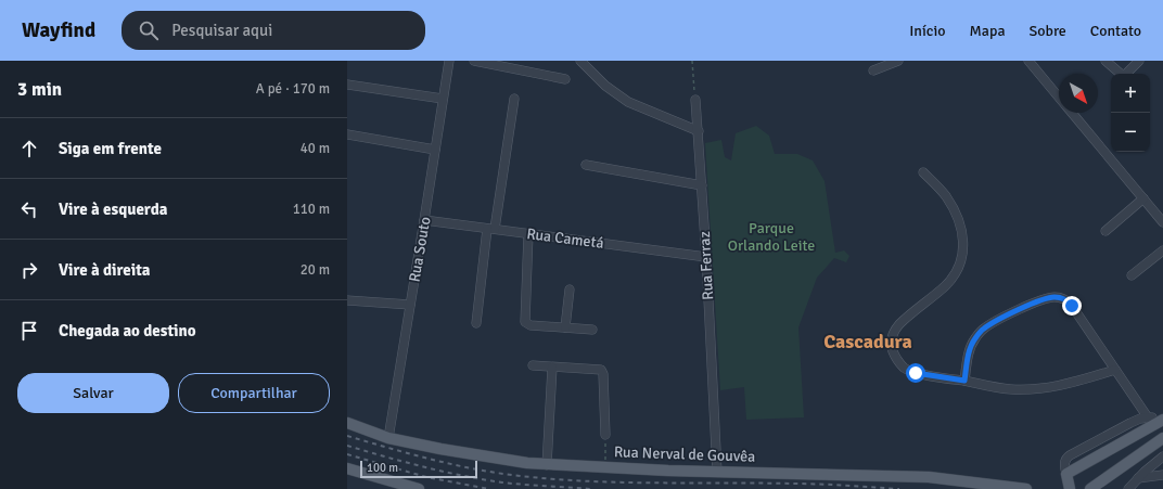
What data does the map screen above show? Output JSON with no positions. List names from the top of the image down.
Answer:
{
  "streets": {
    "main road": ["Rua Nerval de Gouvêa"],
    "street": ["Rua Cametá", "Rua Souto", "Rua Ferraz"]
  },
  "crossings": [
    ["Rua Cametá", "Rua Souto"],
    ["Rua Cametá", "Rua Ferraz"],
    ["Rua Souto", "Rua Nerval de Gouvêa"],
    ["Rua Ferraz", "Rua Nerval de Gouvêa"]
  ],
  "districts": ["Cascadura"],
  "parks": ["Parque Orlando Leite"],
  "scale_bar": "100 m",
  "north": "bottom right",
  "page": {
    "header": "Wayfind",
    "search": "Pesquisar aqui",
    "nav": [
      "Início",
      "Mapa",
      "Sobre",
      "Contato"
    ],
    "heading": ["3 min", "A pé · 170 m"],
    "map_buttons": ["+", "−"],
    "list": [
      ["Siga em frente", "40 m"],
      ["Vire à esquerda", "110 m"],
      ["Vire à direita", "20 m"],
      "Chegada ao destino"
    ],
    "buttons": ["Salvar", "Compartilhar"],
    "scale": "100 m"
  }
}
